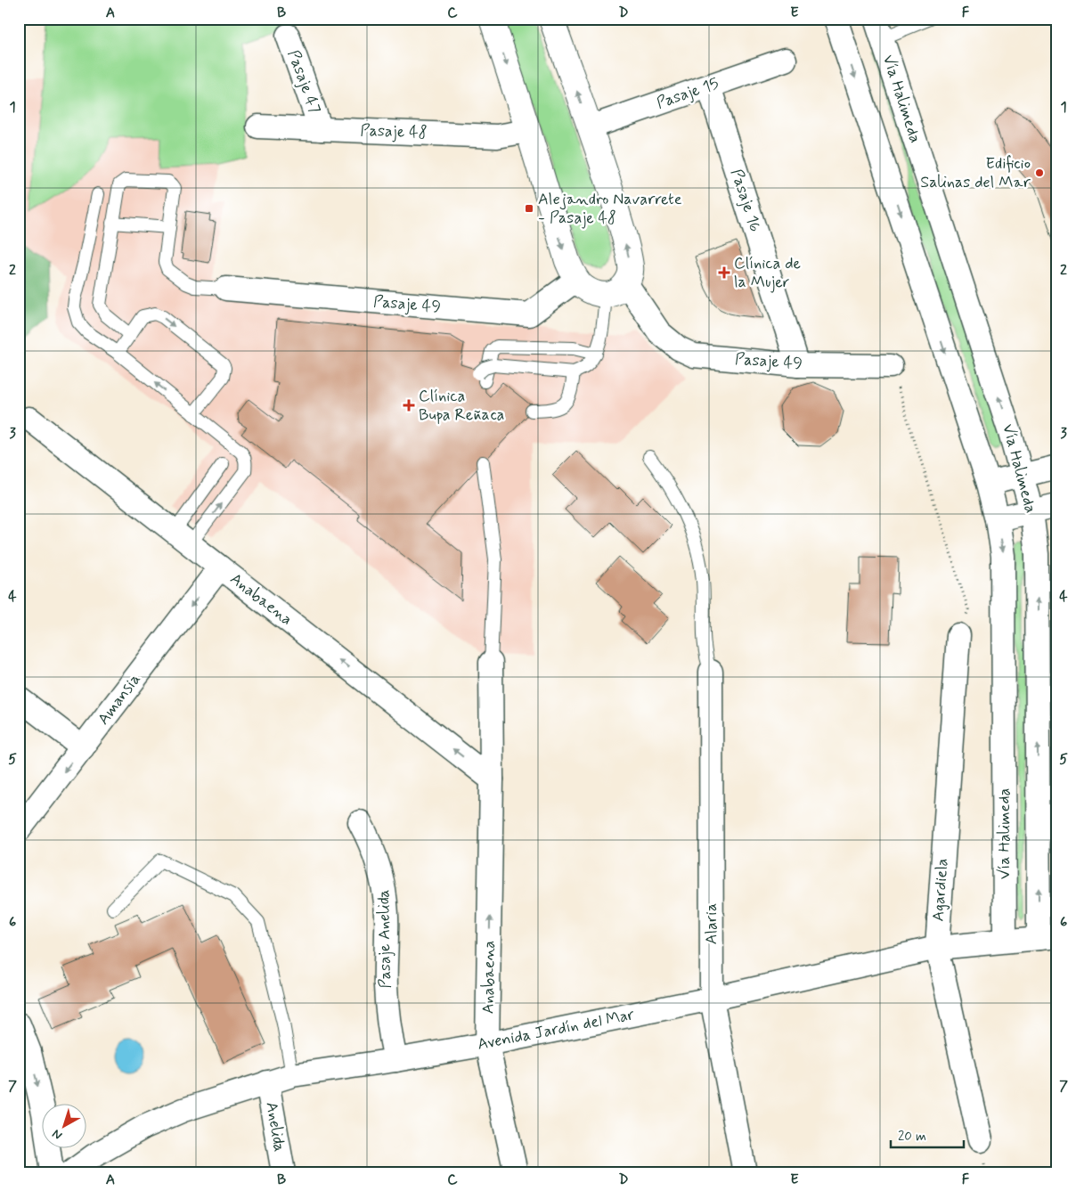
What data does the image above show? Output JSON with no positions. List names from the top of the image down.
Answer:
{
  "streets": {
    "street": [
      "Pasaje 47",
      "Pasaje 15",
      "Vía Halimeda",
      "Pasaje 48",
      "Pasaje 16",
      "Pasaje 49",
      "Anabaena",
      "Amansia",
      "Agardiela",
      "Alaria",
      "Pasaje Anelida",
      "Avenida Jardín del Mar",
      "Anelida"
    ]
  },
  "crossings": [
    ["Pasaje 47", "Pasaje 48"],
    ["Pasaje 15", "Pasaje 16"],
    ["Vía Halimeda", "Avenida Jardín del Mar"],
    ["Pasaje 16", "Pasaje 49"],
    ["Anabaena", "Amansia"],
    ["Anabaena", "Avenida Jardín del Mar"],
    ["Agardiela", "Avenida Jardín del Mar"],
    ["Alaria", "Avenida Jardín del Mar"],
    ["Pasaje Anelida", "Avenida Jardín del Mar"],
    ["Avenida Jardín del Mar", "Anelida"]
  ],
  "one_way": ["Anabaena", "Amansia"],
  "places": {
    "other": ["Edificio Salinas del Mar"],
    "transit": ["Alejandro Navarrete - Pasaje 48"],
    "health": ["Clínica de la Mujer", "Clínica Bupa Reñaca"]
  },
  "scale_bar": "20 m",
  "north": "bottom left",
  "grid": {
    "columns": [
      "A",
      "B",
      "C",
      "D",
      "E",
      "F"
    ],
    "rows": [
      "1",
      "2",
      "3",
      "4",
      "5",
      "6",
      "7"
    ]
  }
}
